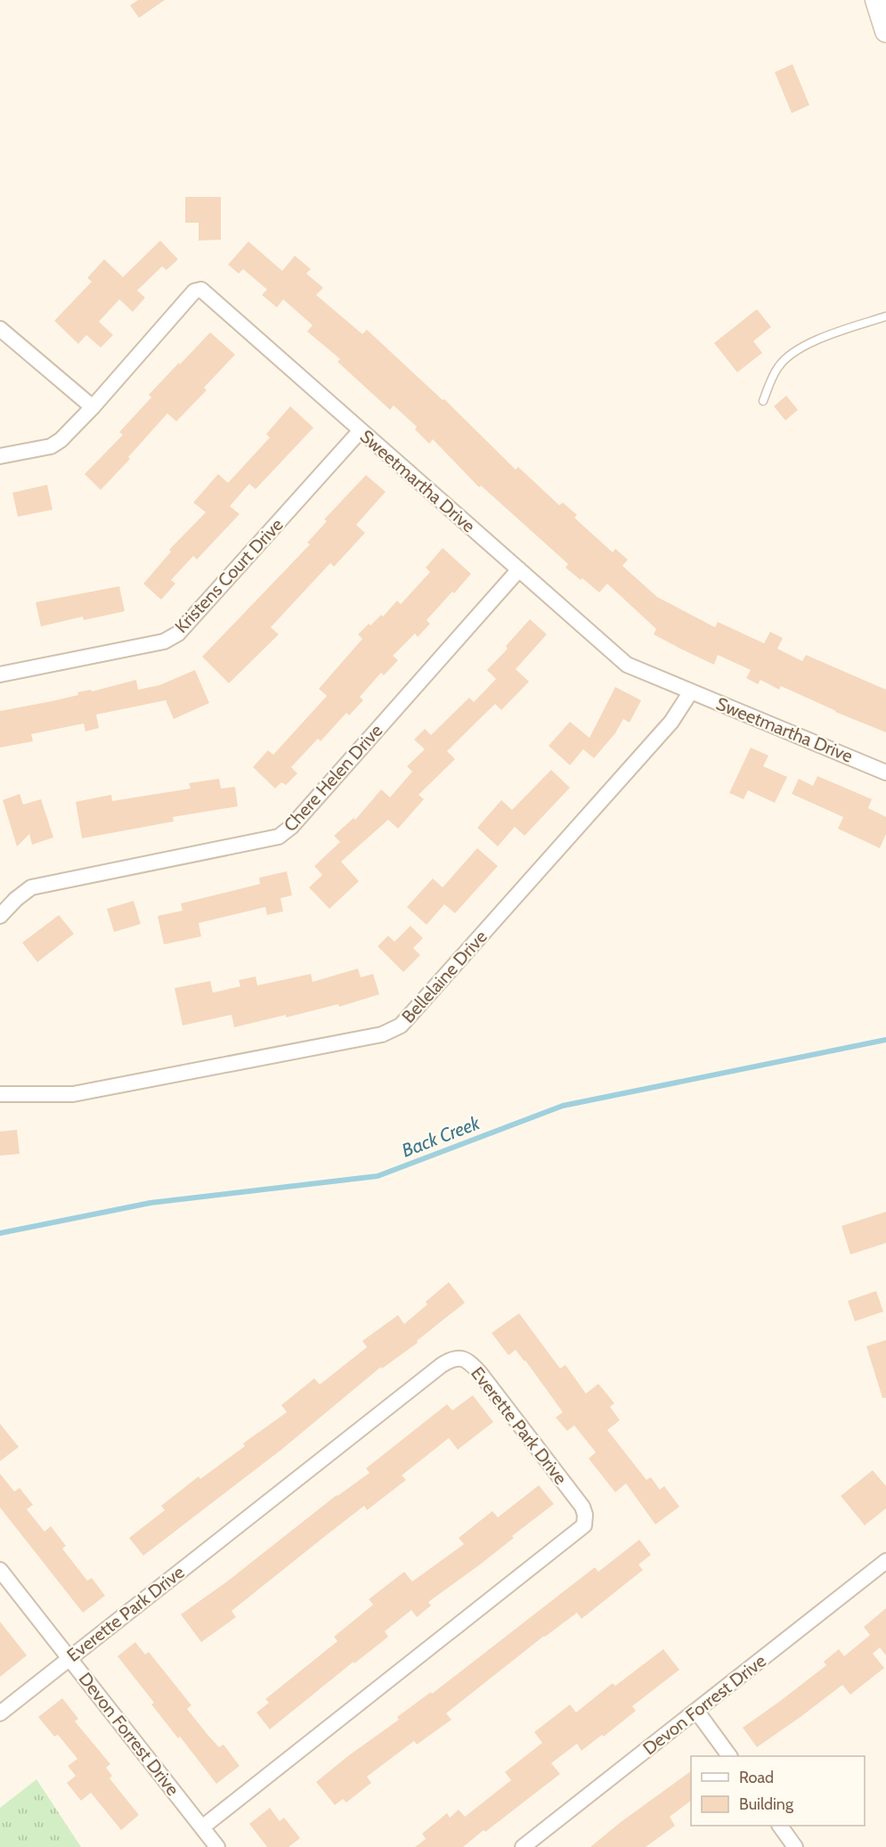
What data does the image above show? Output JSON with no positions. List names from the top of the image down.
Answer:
{
  "streets": {
    "street": [
      "Sweetmartha Drive",
      "Kristens Court Drive",
      "Chere Helen Drive",
      "Bellelaine Drive",
      "Everette Park Drive",
      "Devon Forrest Drive"
    ]
  },
  "crossings": [
    ["Sweetmartha Drive", "Kristens Court Drive"],
    ["Sweetmartha Drive", "Chere Helen Drive"],
    ["Sweetmartha Drive", "Bellelaine Drive"],
    ["Everette Park Drive", "Devon Forrest Drive"]
  ],
  "water": ["Back Creek"],
  "legend": ["Road", "Building"]
}
